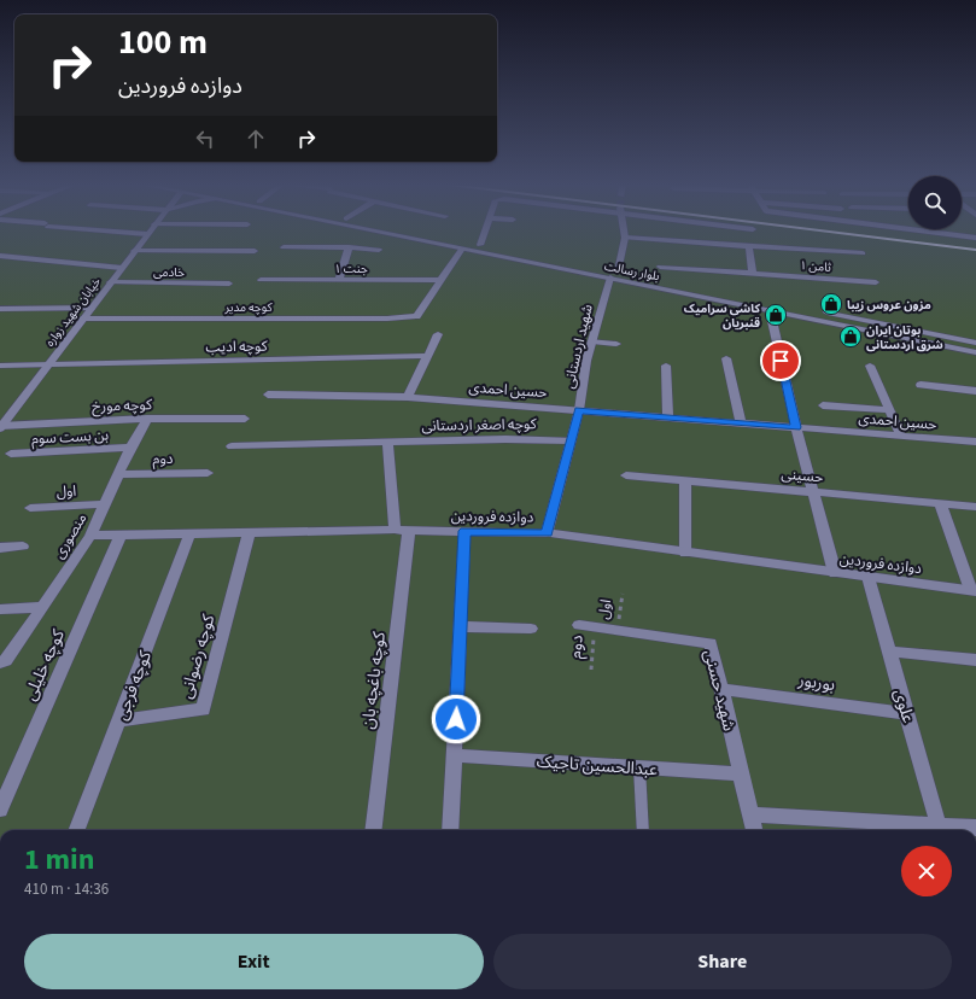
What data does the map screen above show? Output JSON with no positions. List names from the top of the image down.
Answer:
{
  "streets": {
    "street": [
      "ثامن ۱",
      "جنت ۱",
      "بلوار رسالت",
      "خادمی",
      "کوچه مدیر",
      "خیابان شهید زواره",
      "کوچه ادیب",
      "شهید اردستانی",
      "حسین احمدی",
      "کوچه مورخ",
      "کوچه اصغر اردستانی",
      "بن بست سوم",
      "دوم",
      "حسینی",
      "اول",
      "دوازده فروردین",
      "منصوری",
      "کوچه رضوانی",
      "کوچه خلیلی",
      "کوچه باغچه بان",
      "بوربور",
      "کوچه فرجی",
      "شهید حسنی",
      "علوی",
      "عبدالحسین تاجیک"
    ]
  },
  "crossings": [
    ["جنت ۱", "کوچه مدیر"],
    ["بلوار رسالت", "شهید اردستانی"],
    ["خادمی", "خیابان شهید زواره"],
    ["کوچه مدیر", "خیابان شهید زواره"],
    ["خیابان شهید زواره", "کوچه ادیب"],
    ["خیابان شهید زواره", "کوچه مورخ"],
    ["شهید اردستانی", "حسین احمدی"],
    ["شهید اردستانی", "کوچه اصغر اردستانی"],
    ["شهید اردستانی", "دوازده فروردین"],
    ["کوچه مورخ", "منصوری"],
    ["بن بست سوم", "منصوری"],
    ["دوم", "منصوری"],
    ["دوم", "شهید حسنی"],
    ["اول", "منصوری"],
    ["اول", "شهید حسنی"],
    ["دوازده فروردین", "منصوری"],
    ["دوازده فروردین", "کوچه رضوانی"],
    ["دوازده فروردین", "کوچه خلیلی"],
    ["دوازده فروردین", "کوچه باغچه بان"],
    ["دوازده فروردین", "کوچه فرجی"],
    ["دوازده فروردین", "علوی"],
    ["کوچه رضوانی", "کوچه فرجی"],
    ["بوربور", "شهید حسنی"],
    ["بوربور", "علوی"],
    ["شهید حسنی", "عبدالحسین تاجیک"]
  ],
  "places": {
    "shop": ["مزون عروس زیبا", "کاشی سرامیک قنبریان", "بوتان ایران شرق اردستانی"]
  },
  "page": {
    "turn": ["100 m", "دوازده فروردین"],
    "heading": ["1 min", "410 m · 14:36"],
    "buttons": ["Exit", "Share"]
  }
}
